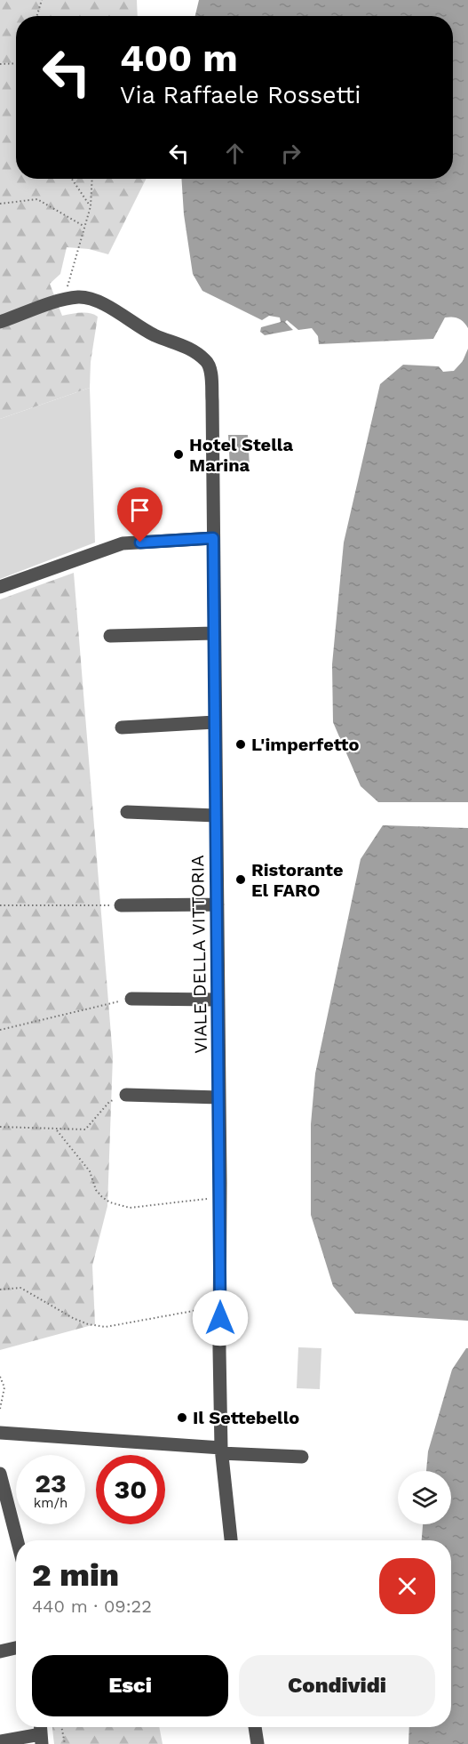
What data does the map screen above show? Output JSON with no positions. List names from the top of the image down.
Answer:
{
  "streets": {
    "street": ["VIALE DELLA VITTORIA"]
  },
  "places": [
    "Hotel Stella Marina",
    "L'imperfetto",
    "Ristorante El FARO",
    "Il Settebello"
  ],
  "page": {
    "turn": ["400 m", "Via Raffaele Rossetti"],
    "speed": "23 km/h",
    "limit": "30",
    "heading": ["2 min", "440 m · 09:22"],
    "buttons": ["Esci", "Condividi"]
  }
}
